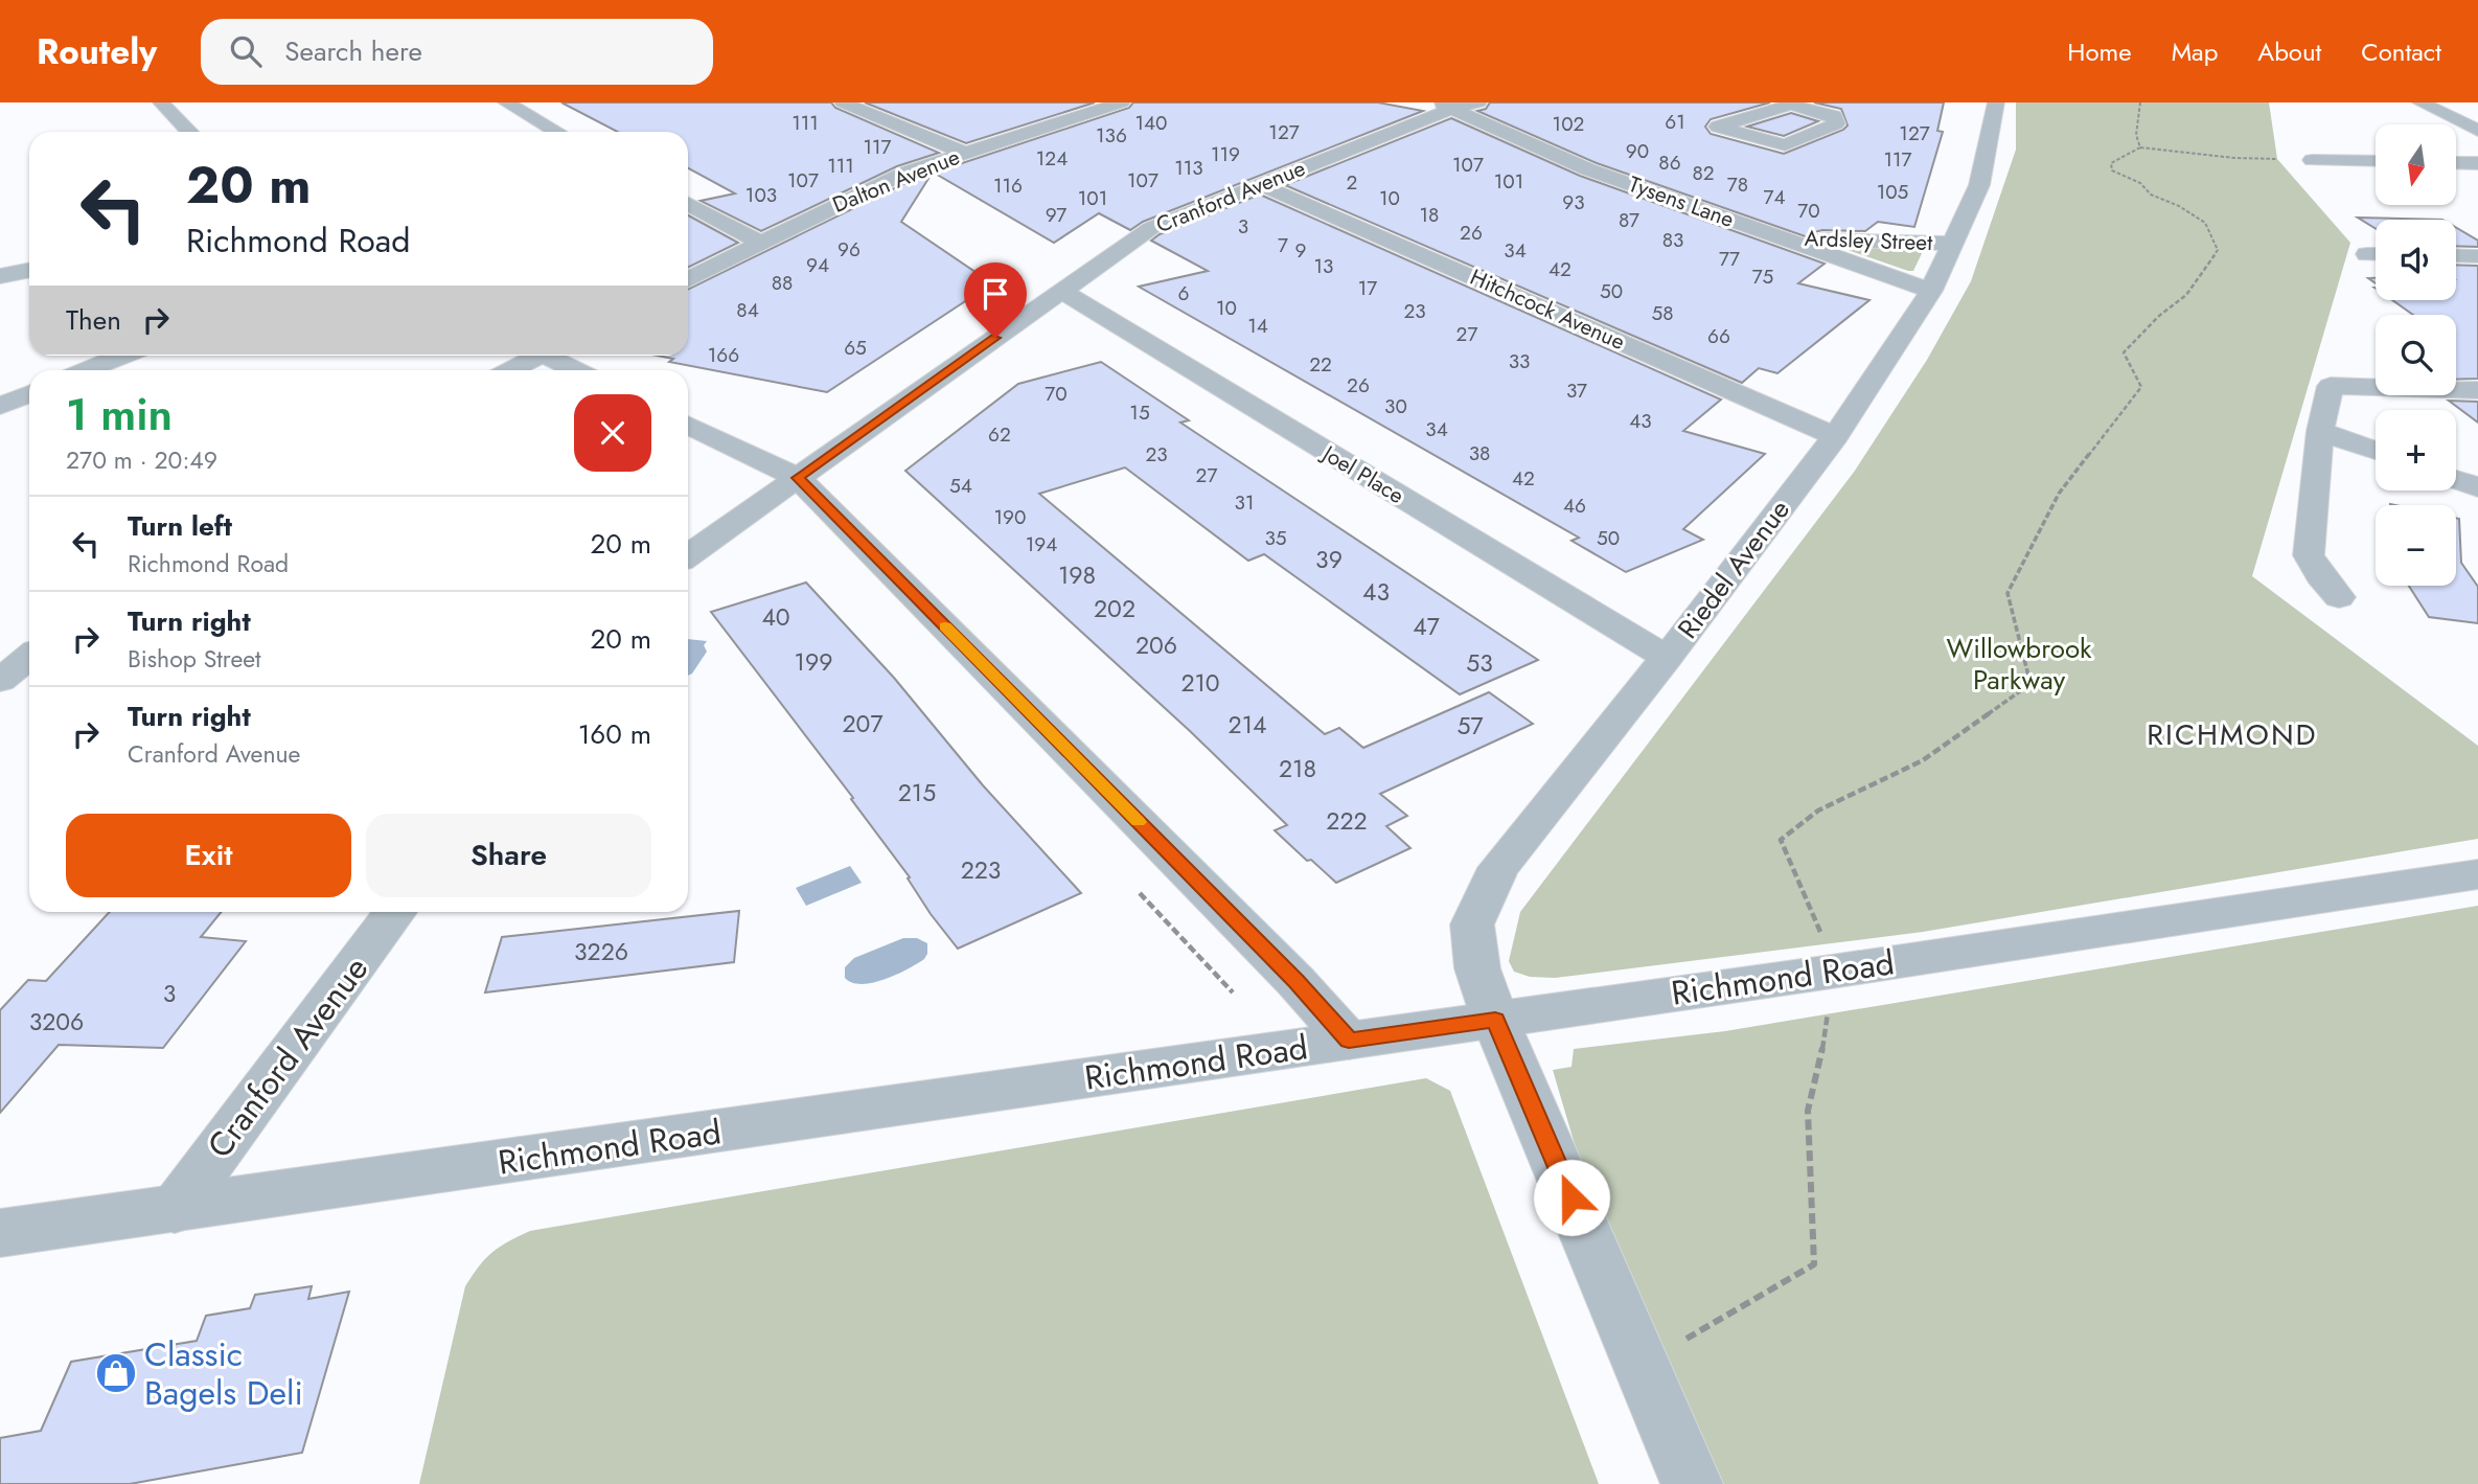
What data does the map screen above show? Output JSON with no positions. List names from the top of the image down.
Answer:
{
  "streets": {
    "street": [
      "Dalton Avenue",
      "Cranford Avenue",
      "Tysens Lane",
      "Ardsley Street",
      "Hitchcock Avenue",
      "Joel Place",
      "Riedel Avenue",
      "Richmond Road"
    ]
  },
  "crossings": [
    ["Cranford Avenue", "Tysens Lane"],
    ["Cranford Avenue", "Hitchcock Avenue"],
    ["Cranford Avenue", "Joel Place"],
    ["Cranford Avenue", "Richmond Road"],
    ["Tysens Lane", "Ardsley Street"],
    ["Tysens Lane", "Riedel Avenue"],
    ["Ardsley Street", "Riedel Avenue"],
    ["Hitchcock Avenue", "Riedel Avenue"],
    ["Joel Place", "Riedel Avenue"],
    ["Riedel Avenue", "Richmond Road"]
  ],
  "districts": ["RICHMOND"],
  "parks": ["Willowbrook Parkway"],
  "places": {
    "shop": ["Classic Bagels Deli"]
  },
  "house_numbers": [
    "61",
    "111",
    "140",
    "102",
    "127",
    "127",
    "136",
    "117",
    "90",
    "119",
    "124",
    "117",
    "86",
    "107",
    "111",
    "113",
    "82",
    "107",
    "107",
    "101",
    "2",
    "78",
    "116",
    "105",
    "103",
    "74",
    "101",
    "10",
    "93",
    "70",
    "97",
    "18",
    "87",
    "3",
    "26",
    "83",
    "7",
    "96",
    "9",
    "34",
    "77",
    "94",
    "13",
    "42",
    "75",
    "88",
    "17",
    "50",
    "6",
    "10",
    "84",
    "23",
    "58",
    "14",
    "27",
    "66",
    "65",
    "166",
    "33",
    "22",
    "26",
    "37",
    "70",
    "30",
    "15",
    "43",
    "34",
    "62",
    "38",
    "23",
    "27",
    "42",
    "54",
    "31",
    "46",
    "190",
    "35",
    "50",
    "194",
    "39",
    "198",
    "43",
    "202",
    "40",
    "47",
    "206",
    "199",
    "53",
    "210",
    "207",
    "214",
    "57",
    "218",
    "215",
    "222",
    "223",
    "3226",
    "3",
    "3206"
  ],
  "north": "bottom",
  "page": {
    "header": "Routely",
    "search": "Search here",
    "nav": [
      "Home",
      "Map",
      "About",
      "Contact"
    ],
    "map_buttons": ["+", "−"],
    "turn": ["20 m", "Richmond Road"],
    "then": "Then",
    "heading": ["1 min", "270 m · 20:49"],
    "list": [
      {
        "name": "Turn left",
        "note": "Richmond Road",
        "value": "20 m"
      },
      {
        "name": "Turn right",
        "note": "Bishop Street",
        "value": "20 m"
      },
      {
        "name": "Turn right",
        "note": "Cranford Avenue",
        "value": "160 m"
      }
    ],
    "buttons": ["Exit", "Share"]
  }
}
